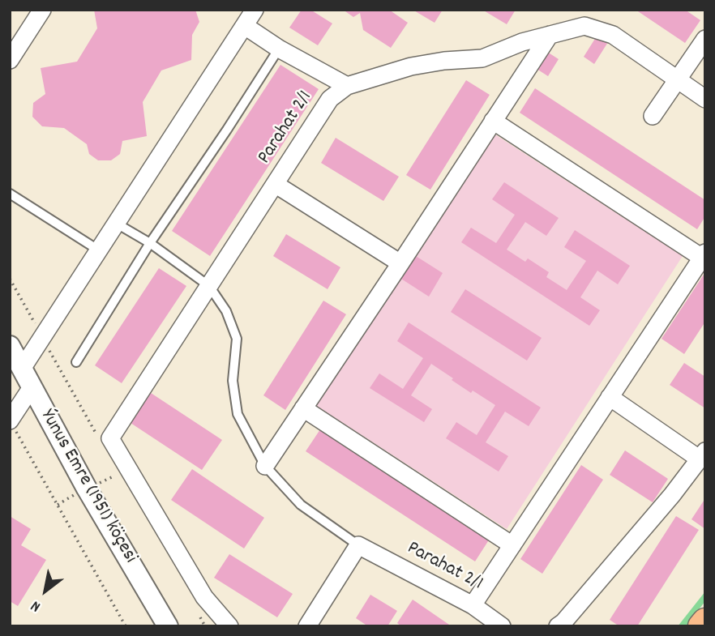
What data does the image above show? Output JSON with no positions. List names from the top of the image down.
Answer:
{
  "streets": {
    "street": ["Parahat 2/1", "Ýunus Emre (1951) köçesi"]
  },
  "north": "bottom left"
}
